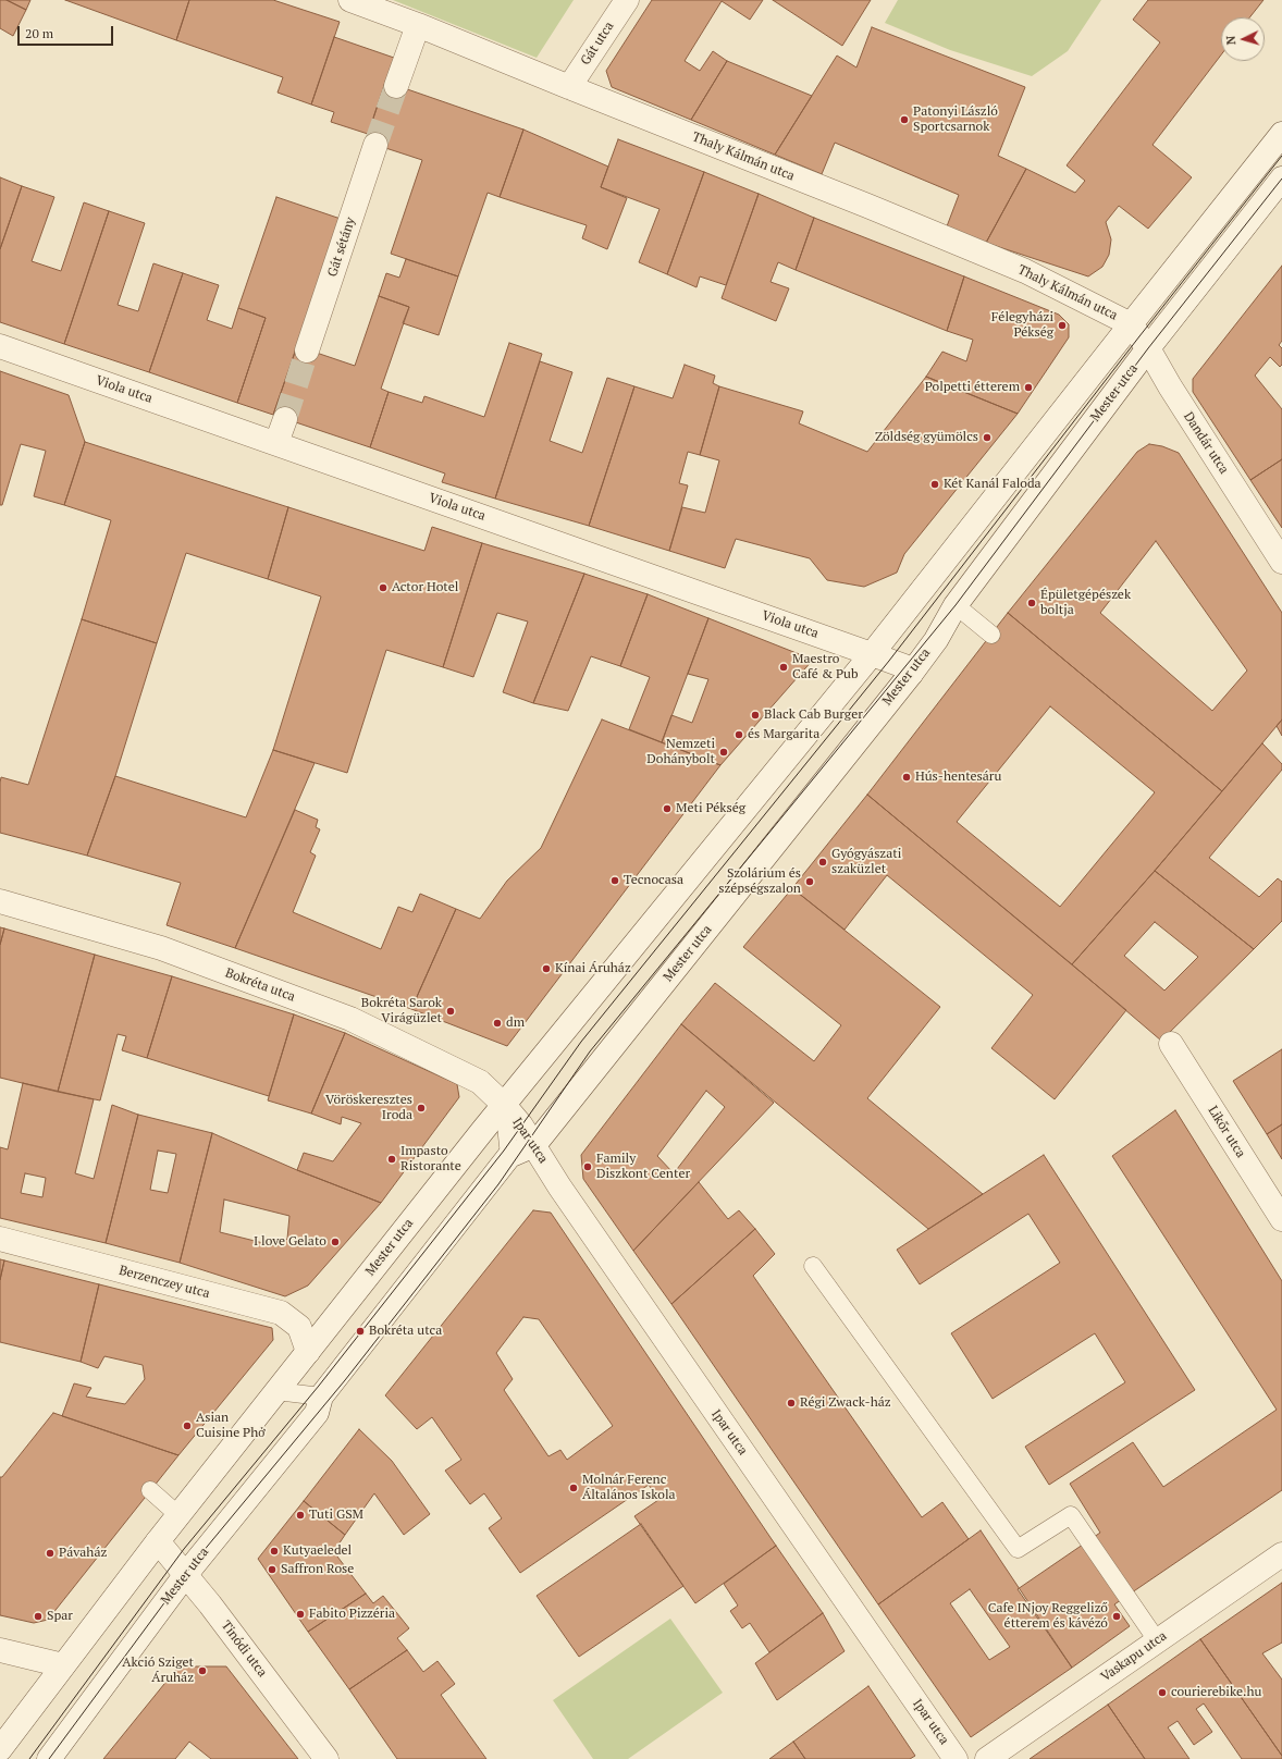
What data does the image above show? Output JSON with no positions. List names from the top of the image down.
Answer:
{
  "streets": {
    "street": [
      "Gát utca",
      "Thaly Kálmán utca",
      "Gát sétány",
      "Viola utca",
      "Mester utca",
      "Dandár utca",
      "Bokréta utca",
      "Likőr utca",
      "Ipar utca",
      "Berzenczey utca",
      "Tinódi utca",
      "Vaskapu utca"
    ]
  },
  "crossings": [
    ["Gát utca", "Thaly Kálmán utca"],
    ["Thaly Kálmán utca", "Mester utca"],
    ["Thaly Kálmán utca", "Dandár utca"],
    ["Viola utca", "Mester utca"],
    ["Mester utca", "Dandár utca"],
    ["Mester utca", "Bokréta utca"],
    ["Mester utca", "Ipar utca"],
    ["Mester utca", "Berzenczey utca"],
    ["Mester utca", "Tinódi utca"],
    ["Bokréta utca", "Ipar utca"]
  ],
  "places": [
    "Patonyi László Sportcsarnok",
    "Félegyházi Pékség",
    "Polpetti étterem",
    "Zöldség gyümölcs",
    "Két Kanál Faloda",
    "Actor Hotel",
    "Épületgépészek boltja",
    "Maestro Café & Pub",
    "Black Cab Burger",
    "és Margarita",
    "Nemzeti Dohánybolt",
    "Hús-hentesáru",
    "Meti Pékség",
    "Gyógyászati szaküzlet",
    "Tecnocasa",
    "Szolárium és szépségszalon",
    "Kínai Áruház",
    "Bokréta Sarok Virágüzlet",
    "dm",
    "Vöröskeresztes Iroda",
    "Impasto Ristorante",
    "Family Diszkont Center",
    "I love Gelato",
    "Bokréta utca",
    "Régi Zwack-ház",
    "Asian Cuisine Phở",
    "Molnár Ferenc Általános Iskola",
    "Tuti GSM",
    "Kutyaeledel",
    "Pávaház",
    "Saffron Rose",
    "Fabito Pizzéria",
    "Spar",
    "Cafe INjoy Reggeliző étterem és kávézó",
    "Akció Sziget Áruház",
    "courierebike.hu"
  ],
  "scale_bar": "20 m",
  "north": "left"
}
